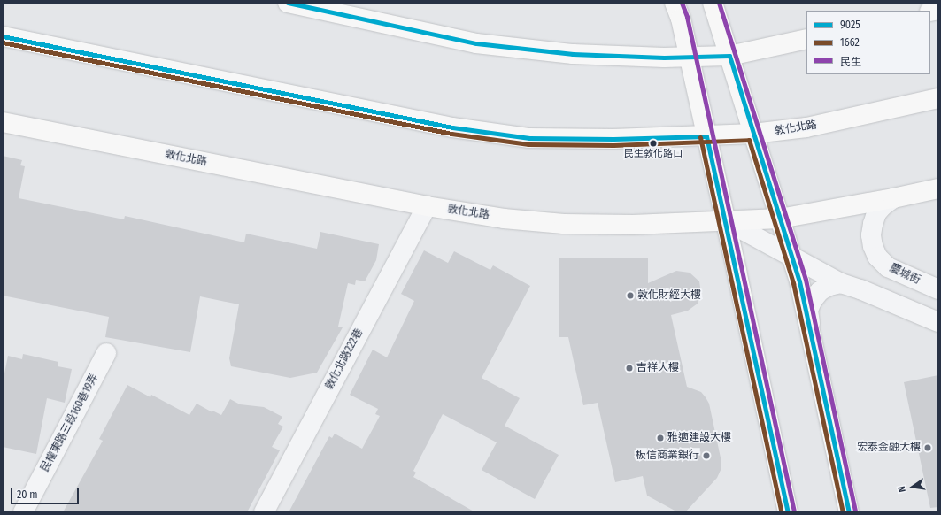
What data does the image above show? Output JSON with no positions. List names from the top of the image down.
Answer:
{
  "streets": {
    "main road": ["敦化北路"],
    "street": ["慶城街", "敦化北路222巷", "民權東路三段160巷19弄"]
  },
  "crossings": [
    ["敦化北路", "慶城街"],
    ["敦化北路", "敦化北路222巷"]
  ],
  "places": [
    "民生敦化路口",
    "敦化財經大樓",
    "吉祥大樓",
    "雅適建設大樓",
    "宏泰金融大樓",
    "板信商業銀行"
  ],
  "lines": ["transit line 9025", "transit line 民生", "transit line 1662"],
  "legend": ["9025", "1662", "民生"],
  "scale_bar": "20 m",
  "north": "left"
}
